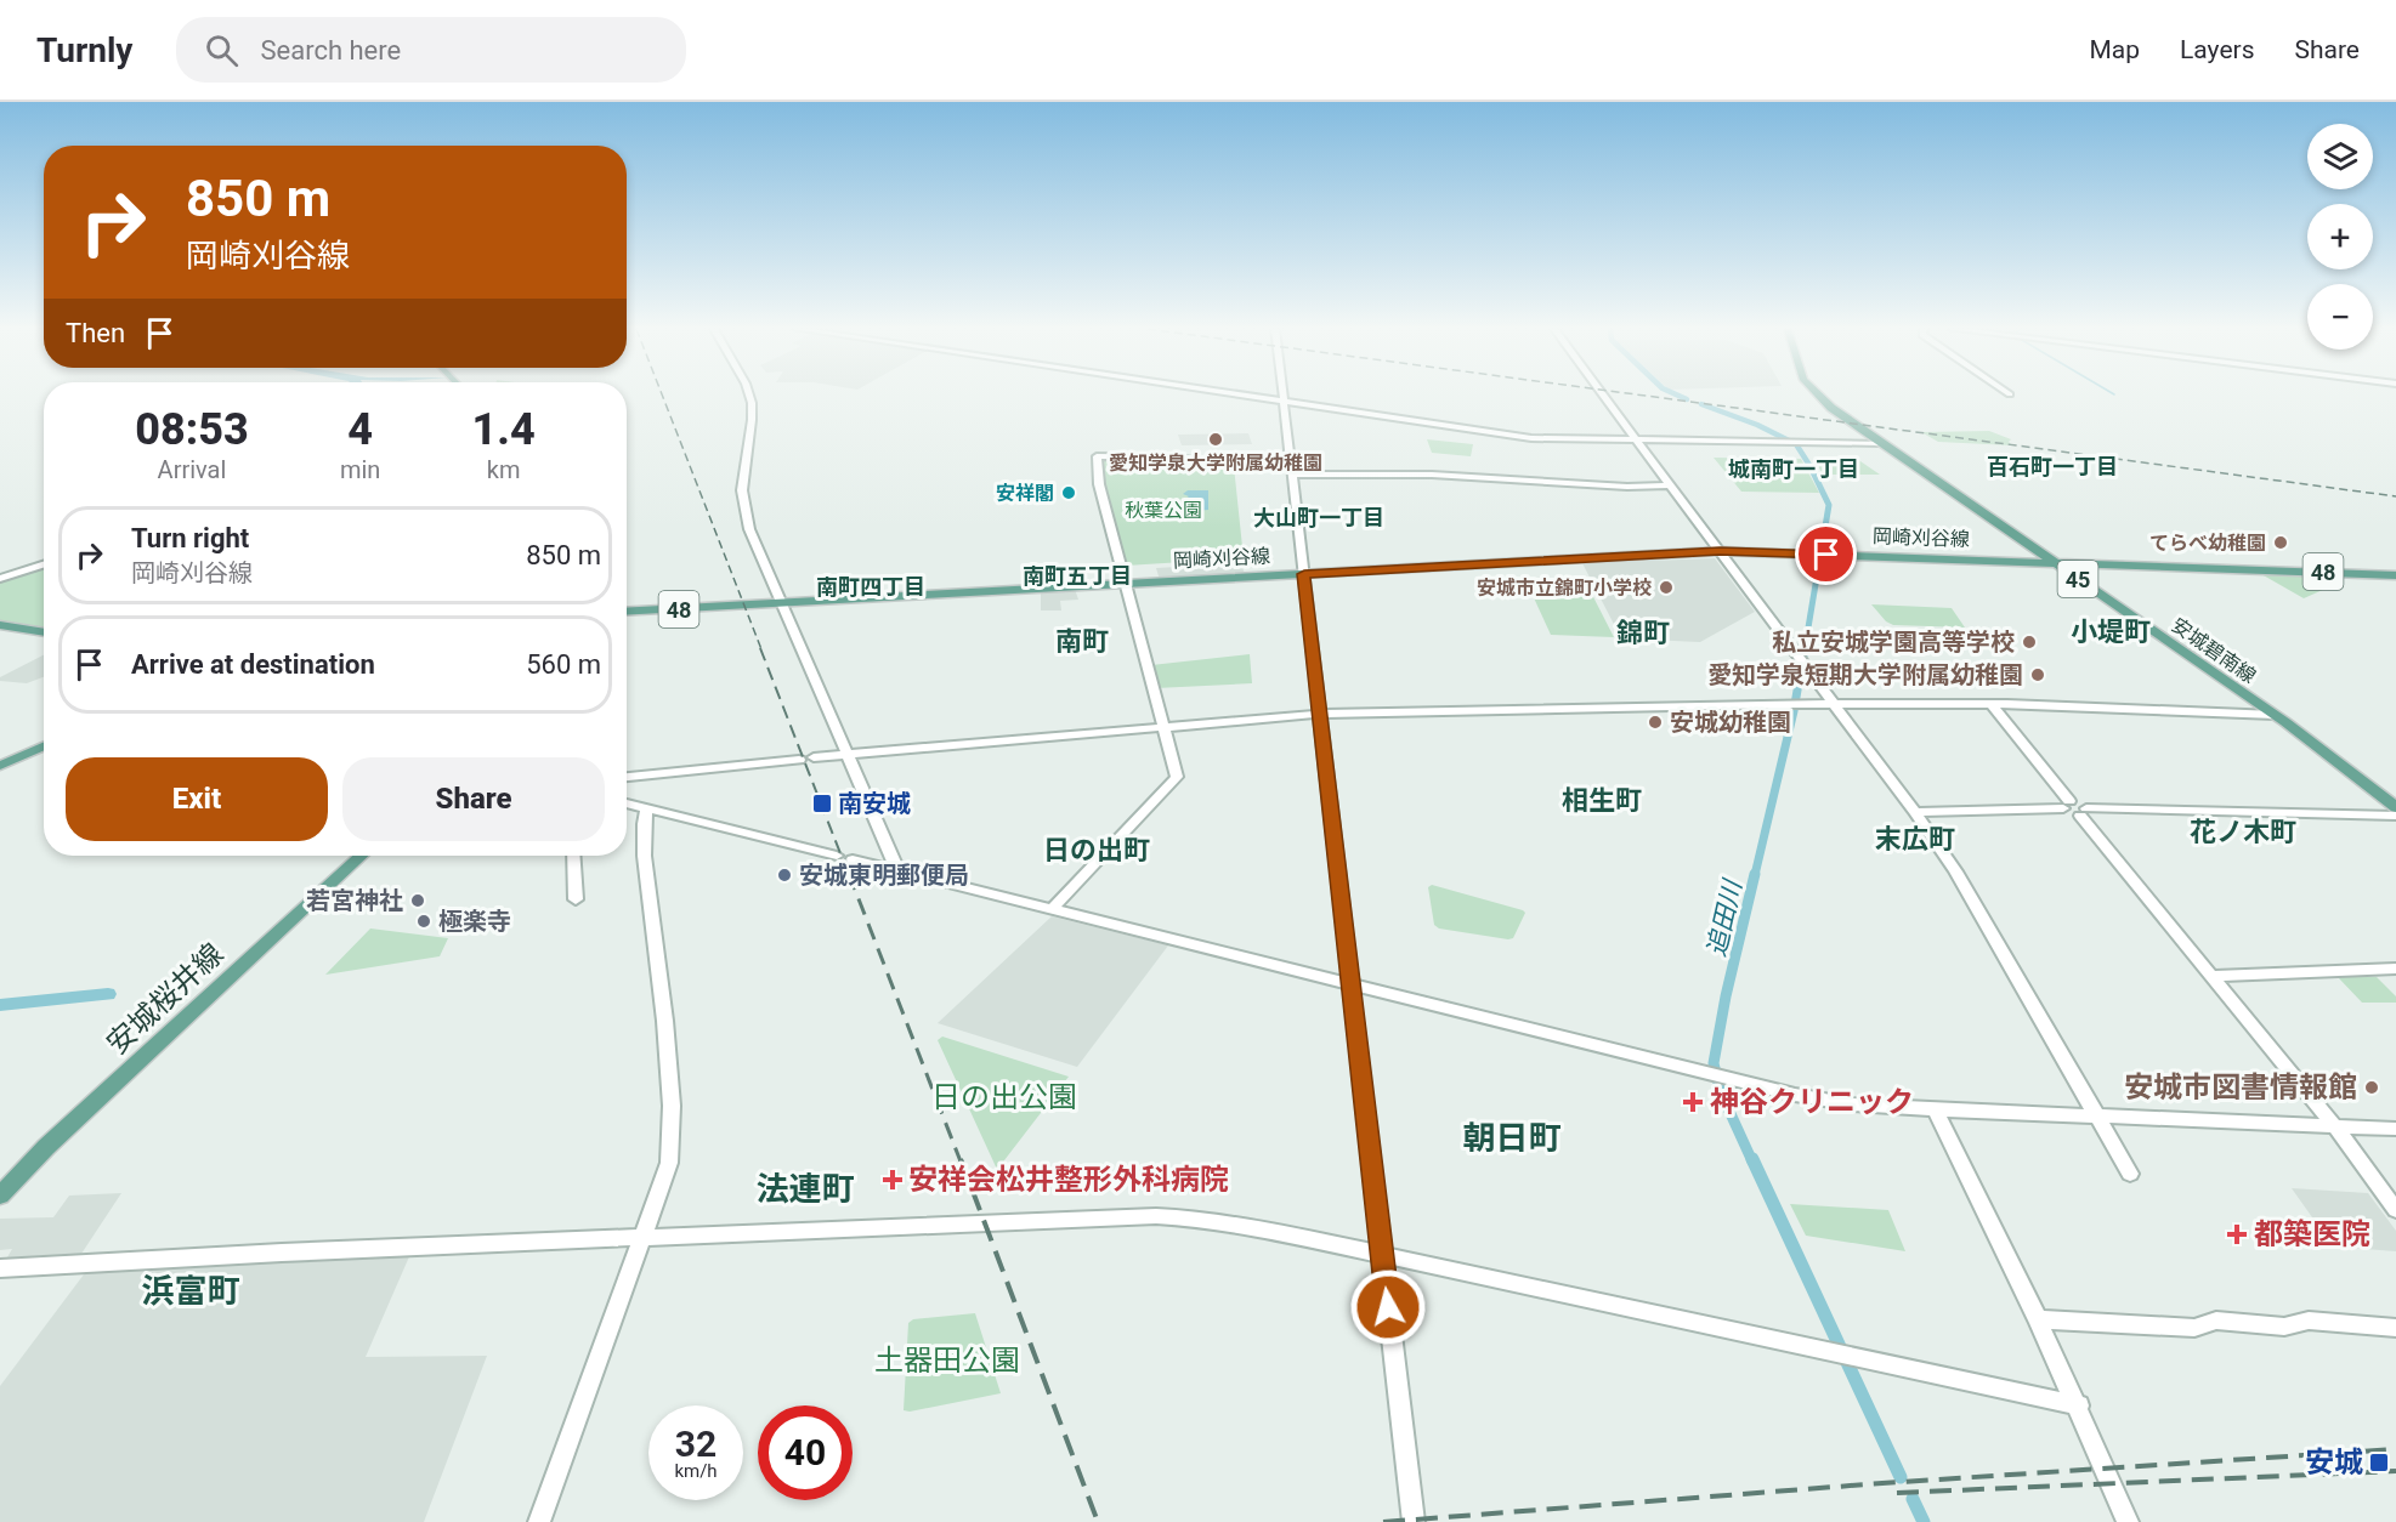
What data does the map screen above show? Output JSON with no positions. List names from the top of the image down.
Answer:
{
  "streets": {
    "main road": [
      "岡崎刈谷線",
      "48",
      "45",
      "安城碧南線",
      "安城桜井線"
    ]
  },
  "crossings": [
    ["岡崎刈谷線", "安城碧南線"]
  ],
  "districts": [
    "百石町一丁目",
    "城南町一丁目",
    "大山町一丁目",
    "南町五丁目",
    "南町四丁目",
    "小堤町",
    "錦町",
    "南町",
    "相生町",
    "花ノ木町",
    "末広町",
    "日の出町",
    "朝日町",
    "法連町",
    "浜富町"
  ],
  "water": ["追田川"],
  "parks": ["秋葉公園", "日の出公園", "土器田公園"],
  "places": {
    "other": [
      "愛知学泉大学附属幼稚園",
      "安祥閣",
      "てらべ幼稚園",
      "安城市立錦町小学校",
      "私立安城学園高等学校",
      "愛知学泉短期大学附属幼稚園",
      "安城幼稚園",
      "安城東明郵便局",
      "若宮神社",
      "極楽寺",
      "安城市図書情報館"
    ],
    "transit": ["南安城", "安城"],
    "health": ["神谷クリニック", "安祥会松井整形外科病院", "都築医院"]
  },
  "page": {
    "header": "Turnly",
    "search": "Search here",
    "nav": ["Map", "Layers", "Share"],
    "map_buttons": ["+", "−"],
    "turn": ["850 m", "岡崎刈谷線"],
    "then": "Then",
    "eta": [
      "08:53",
      "Arrival",
      "4",
      "min",
      "1.4",
      "km"
    ],
    "list": [
      {
        "name": "Turn right",
        "note": "岡崎刈谷線",
        "value": "850 m"
      },
      {
        "name": "Arrive at destination",
        "value": "560 m"
      }
    ],
    "buttons": ["Exit", "Share"],
    "speed": "32 km/h",
    "limit": "40"
  }
}
